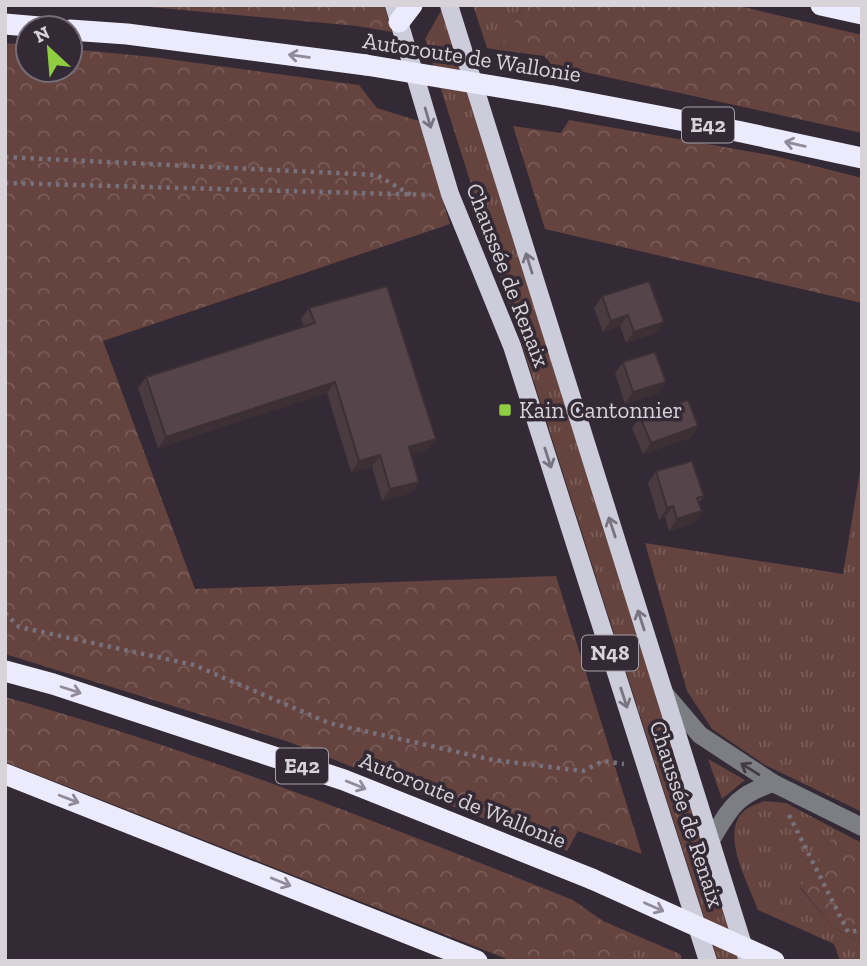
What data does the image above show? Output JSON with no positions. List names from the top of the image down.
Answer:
{
  "streets": {
    "highway": ["Autoroute de Wallonie", "E42"],
    "main road": ["Chaussée de Renaix", "N48"]
  },
  "places": {
    "transit": ["Kain Cantonnier"]
  },
  "north": "top left"
}
